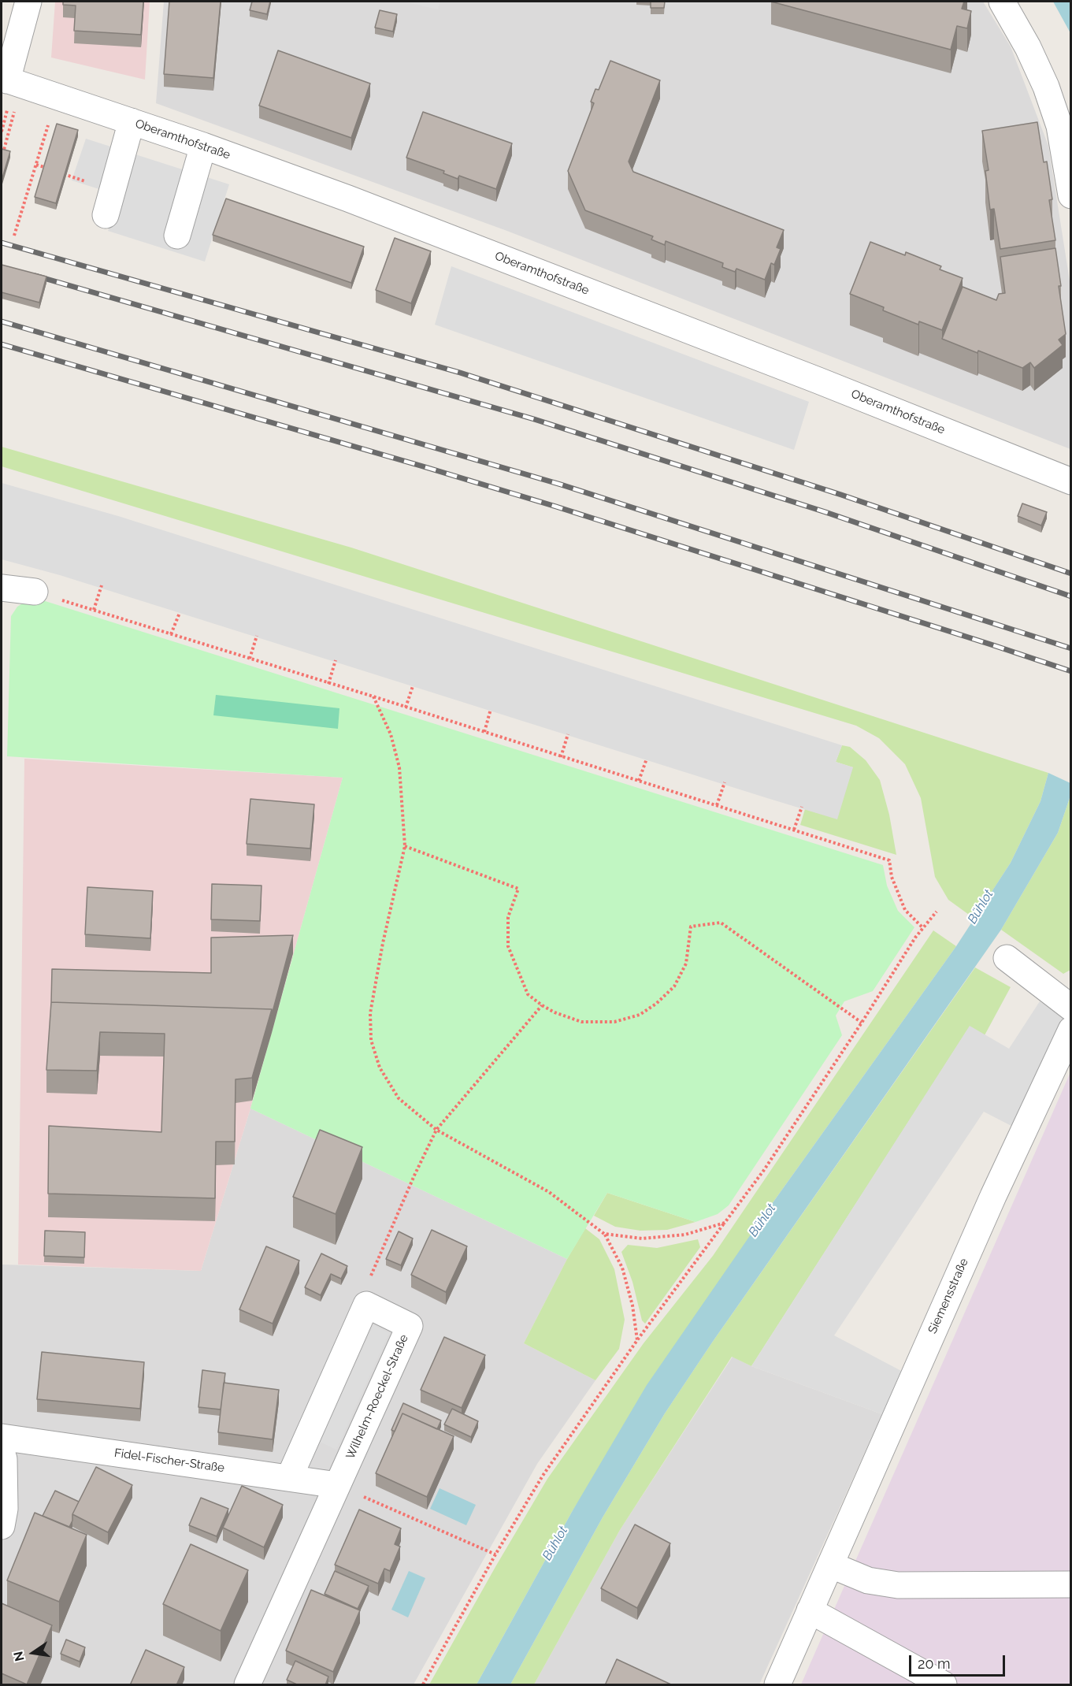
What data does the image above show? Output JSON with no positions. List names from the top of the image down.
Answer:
{
  "streets": {
    "street": [
      "Oberamthofstraße",
      "Siemensstraße",
      "Wilhelm-Roeckel-Straße",
      "Fidel-Fischer-Straße"
    ]
  },
  "crossings": [
    ["Wilhelm-Roeckel-Straße", "Fidel-Fischer-Straße"]
  ],
  "water": ["Bühlot"],
  "scale_bar": "20 m",
  "north": "left"
}
